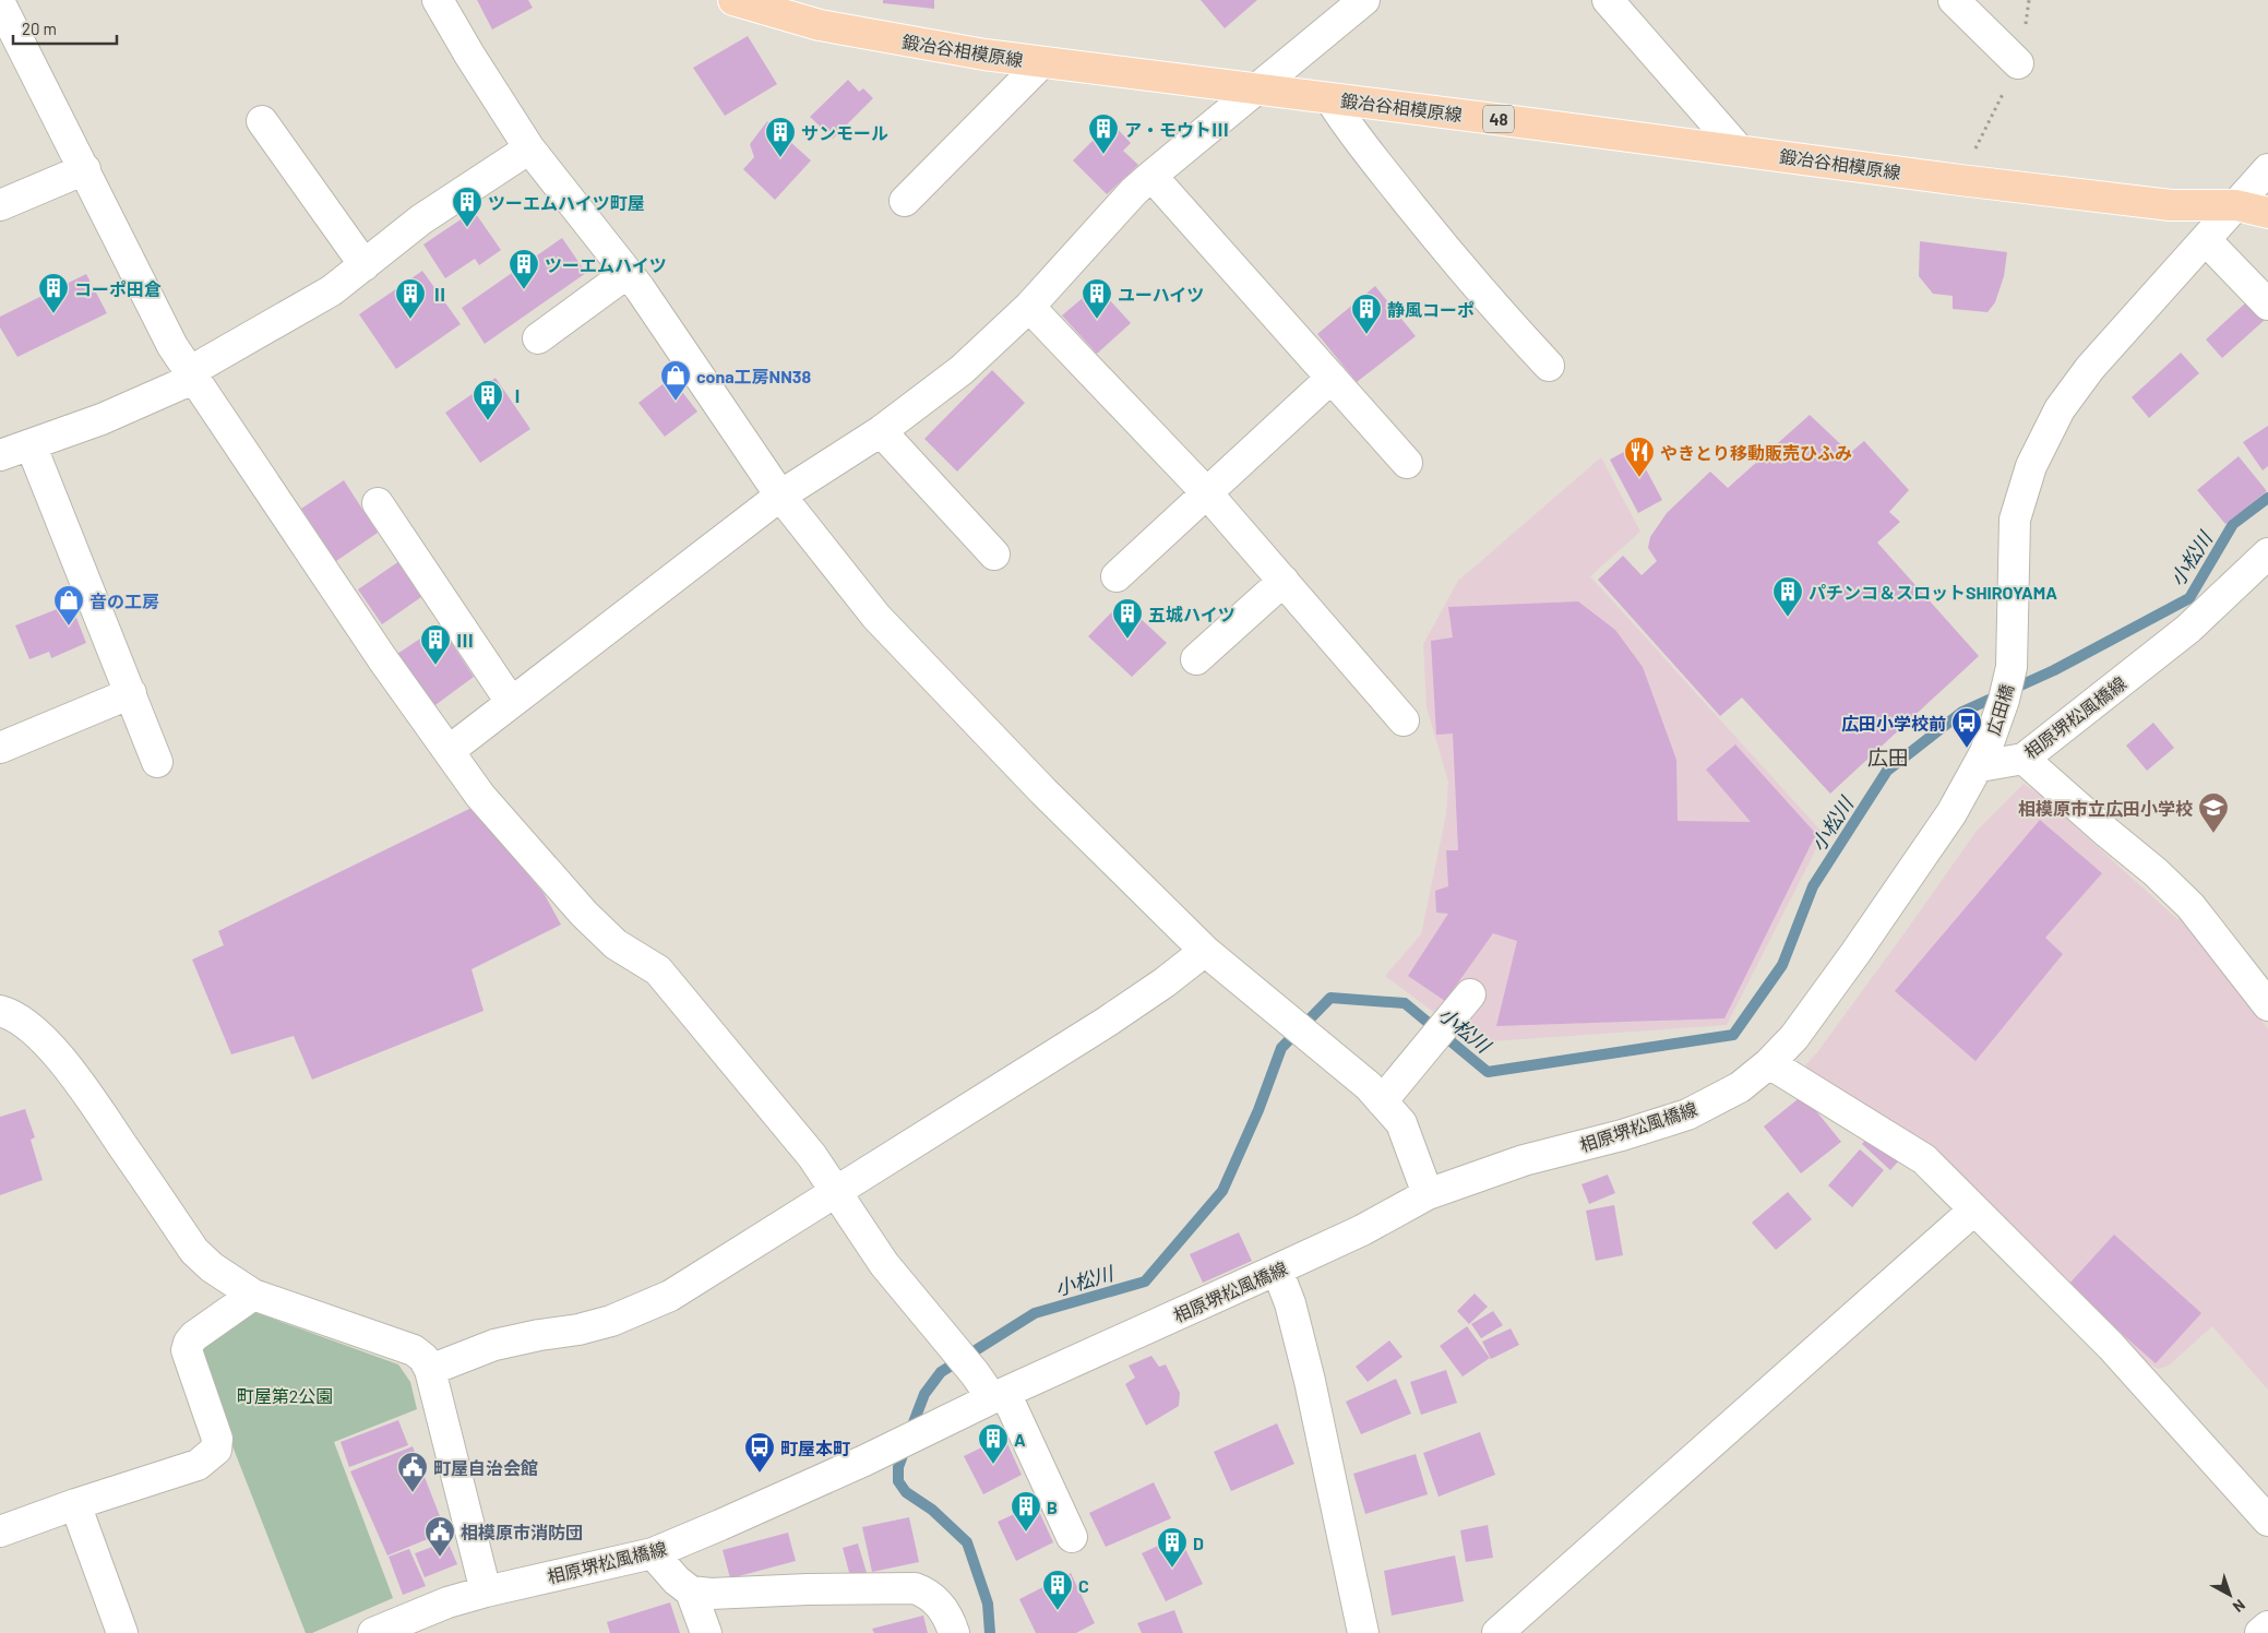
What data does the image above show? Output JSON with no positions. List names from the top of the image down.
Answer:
{
  "streets": {
    "main road": ["鍛冶谷相模原線", "48"],
    "street": ["広田橋", "相原堺松風橋線"]
  },
  "crossings": [
    ["鍛冶谷相模原線", "広田橋"],
    ["広田橋", "相原堺松風橋線"]
  ],
  "districts": ["広田"],
  "water": ["小松川"],
  "parks": ["町屋第2公園"],
  "places": {
    "building": [
      "ア・モウトⅢ",
      "サンモール",
      "ツーエムハイツ町屋",
      "ツーエムハイツ",
      "コーポ田倉",
      "Ⅱ",
      "ユーハイツ",
      "静風コーポ",
      "Ⅰ",
      "パチンコ＆スロットSHIROYAMA",
      "五城ハイツ",
      "Ⅲ",
      "A",
      "B",
      "D",
      "C"
    ],
    "shop": ["cona工房NN38", "音の工房"],
    "restaurant": ["やきとり移動販売ひふみ"],
    "bus stop": ["広田小学校前", "町屋本町"],
    "school or university": ["相模原市立広田小学校"],
    "public building": ["町屋自治会館", "相模原市消防団"]
  },
  "scale_bar": "20 m",
  "north": "bottom right"
}
